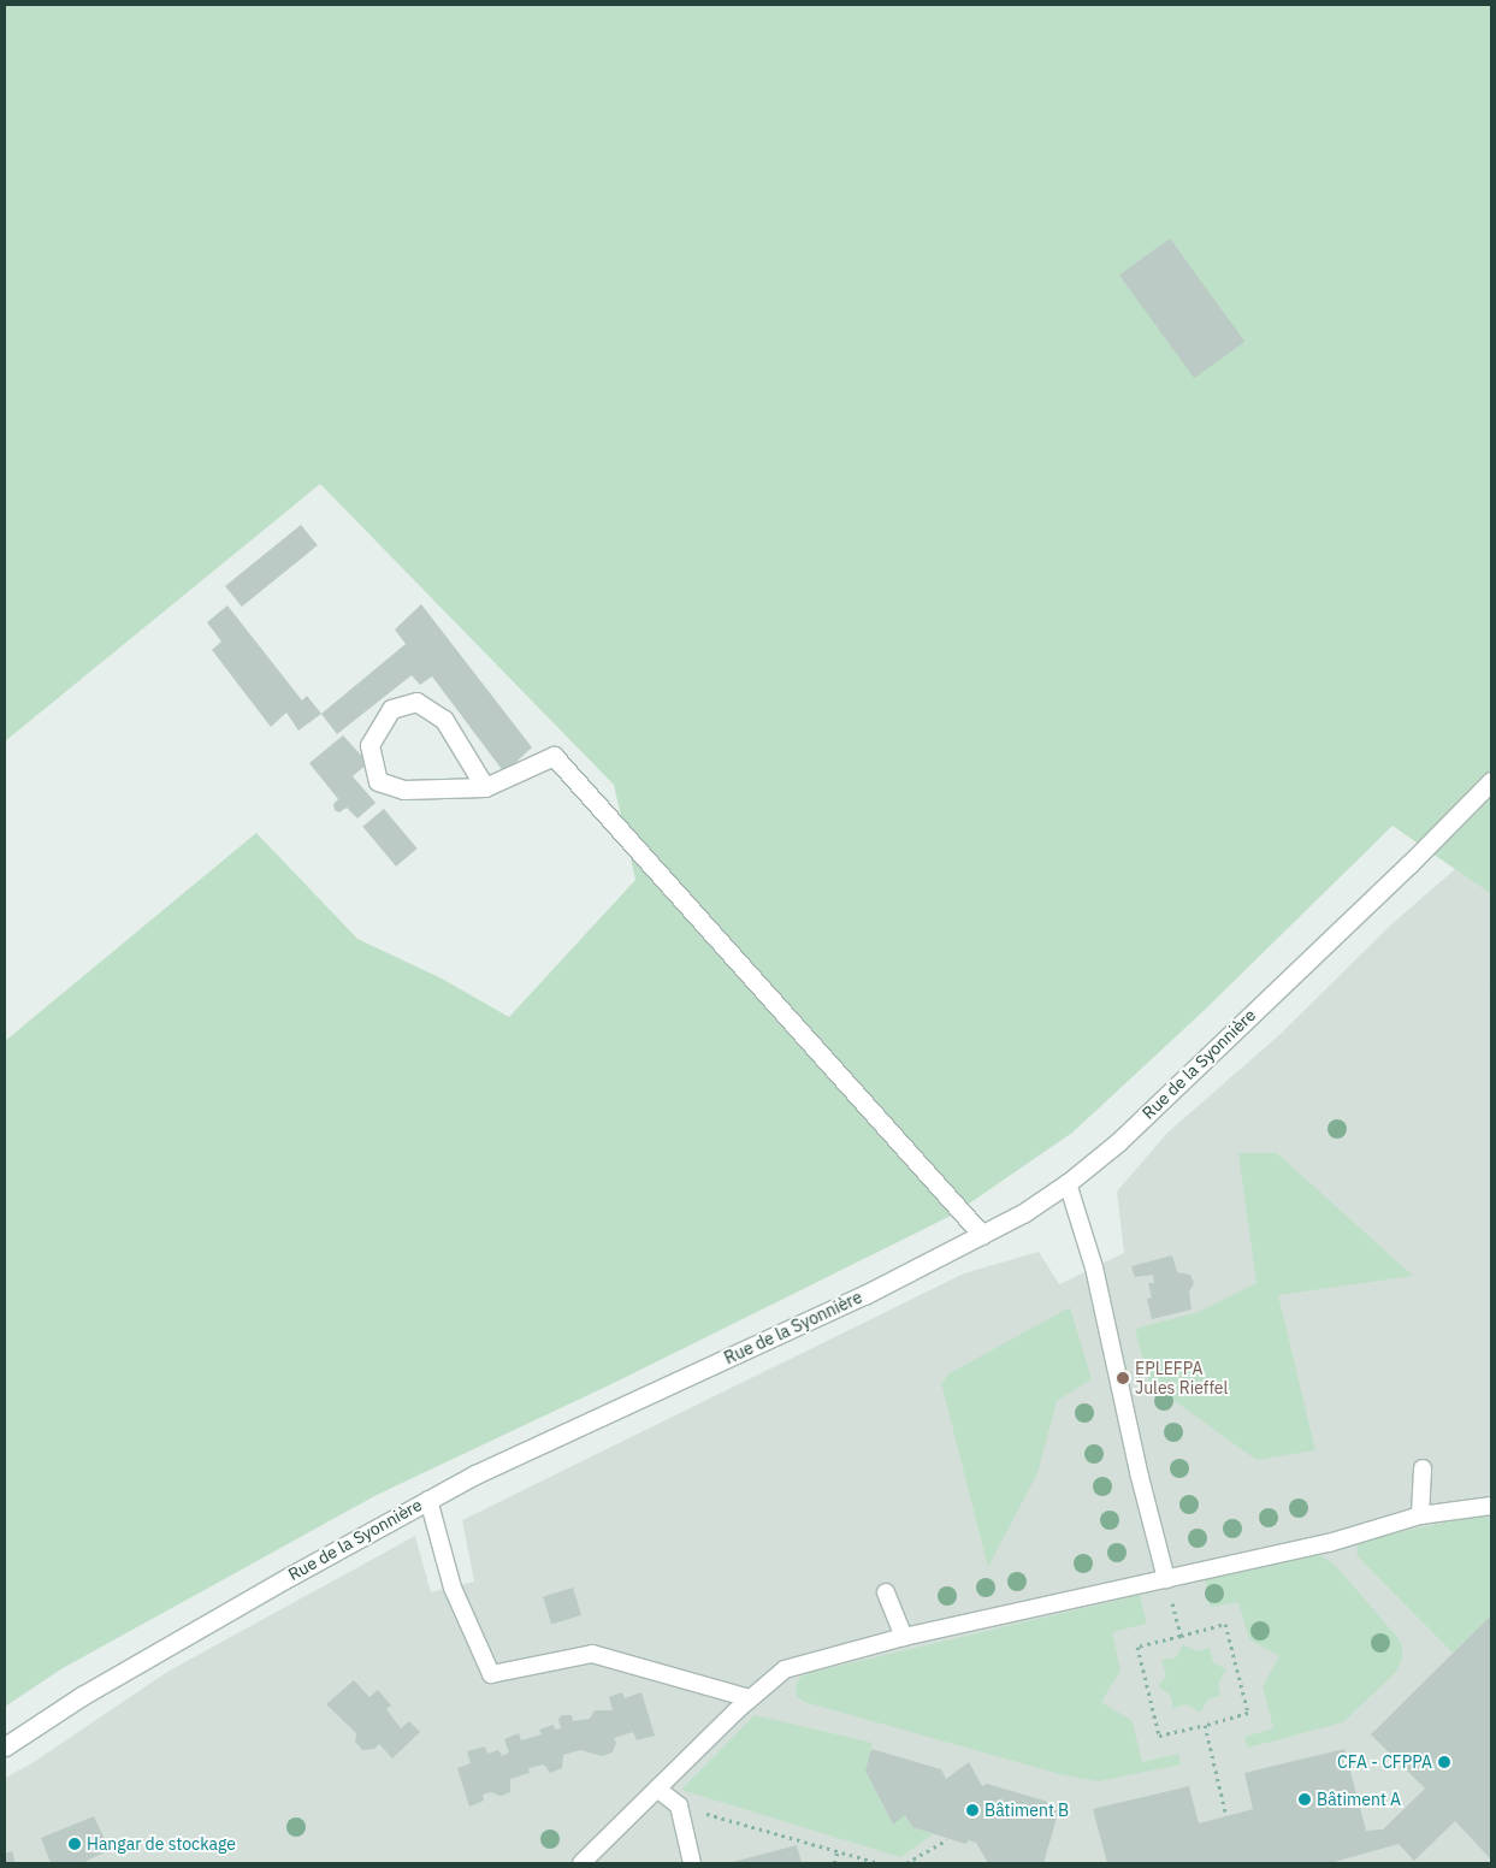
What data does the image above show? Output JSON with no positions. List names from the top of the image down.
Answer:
{
  "streets": {
    "street": ["Rue de la Syonnière"]
  },
  "places": [
    "EPLEFPA Jules Rieffel",
    "CFA - CFPPA",
    "Bâtiment A",
    "Bâtiment B",
    "Hangar de stockage"
  ]
}
